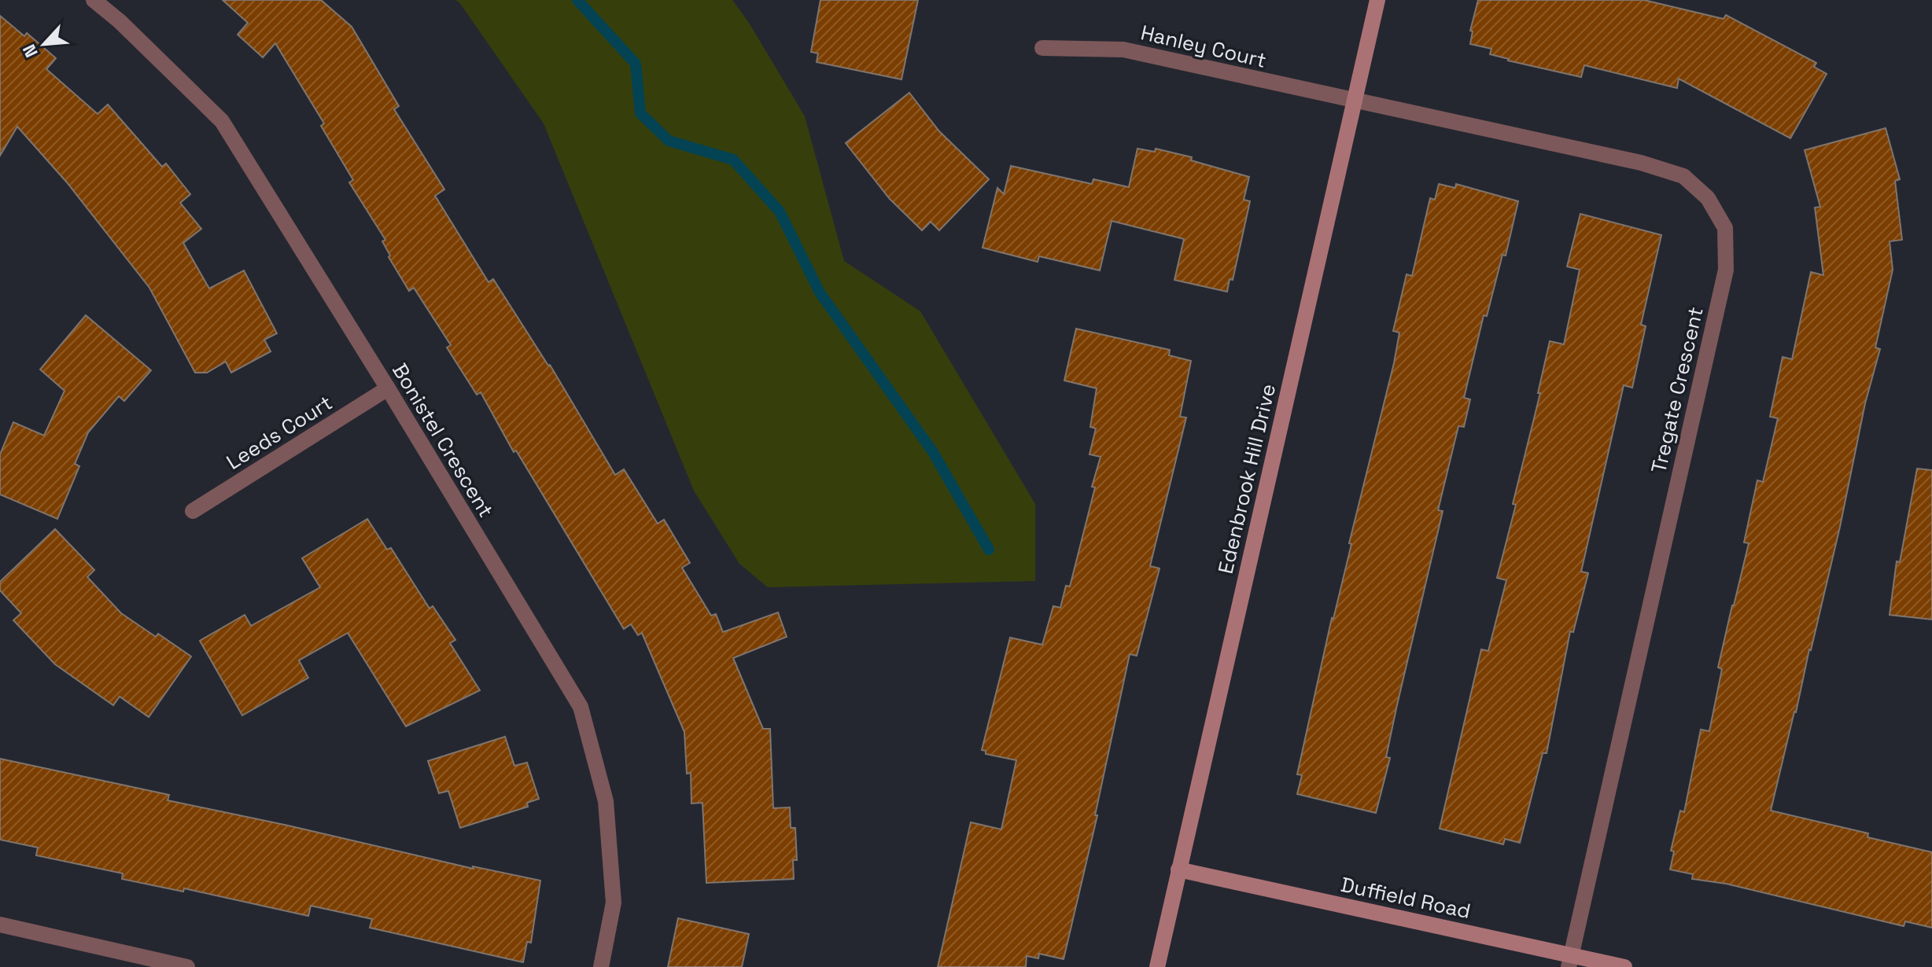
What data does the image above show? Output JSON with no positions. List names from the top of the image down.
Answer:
{
  "streets": {
    "street": [
      "Hanley Court",
      "Tregate Crescent",
      "Leeds Court",
      "Bonistel Crescent",
      "Edenbrook Hill Drive",
      "Duffield Road"
    ]
  },
  "crossings": [
    ["Hanley Court", "Tregate Crescent"],
    ["Hanley Court", "Edenbrook Hill Drive"],
    ["Tregate Crescent", "Edenbrook Hill Drive"],
    ["Tregate Crescent", "Duffield Road"],
    ["Leeds Court", "Bonistel Crescent"],
    ["Edenbrook Hill Drive", "Duffield Road"]
  ],
  "north": "bottom left"
}
